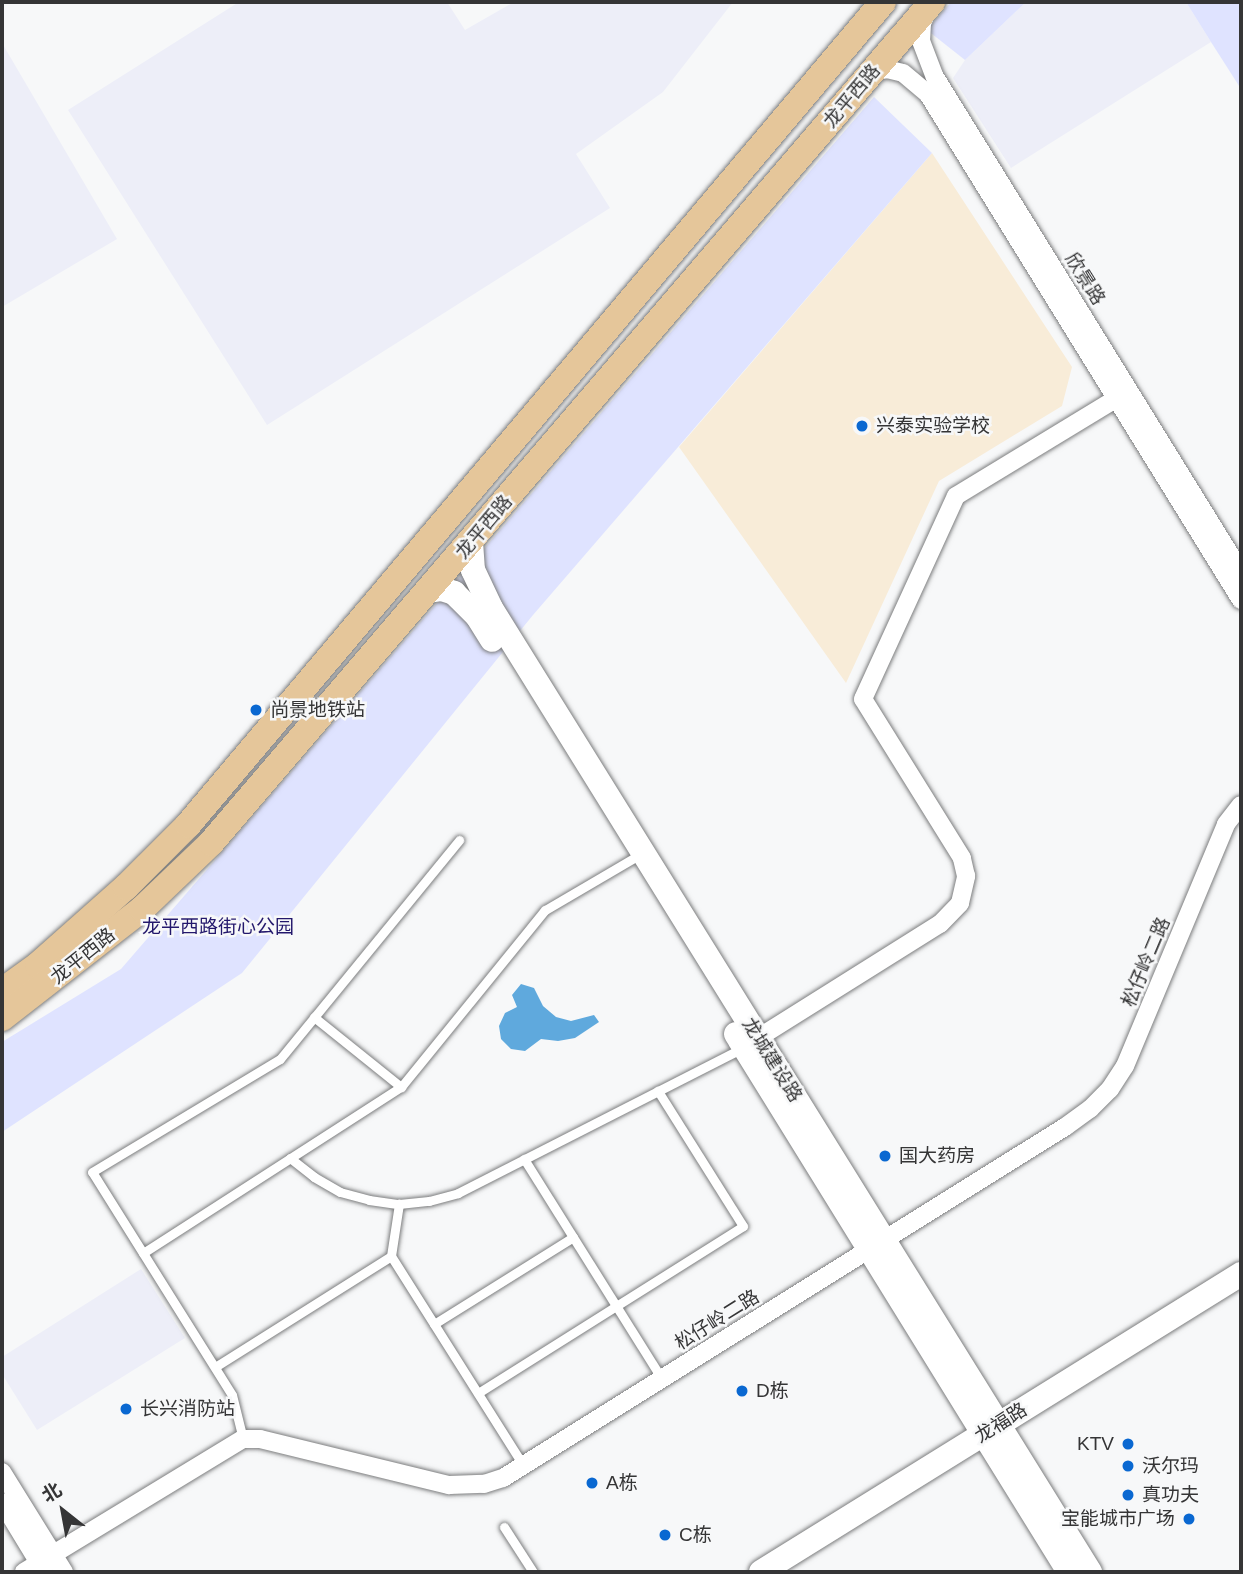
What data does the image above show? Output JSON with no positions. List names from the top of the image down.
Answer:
{
  "streets": {
    "main road": ["龙平西路"],
    "street": [
      "欣景路",
      "松仔岭二路",
      "龙城建设路",
      "龙福路"
    ]
  },
  "crossings": [
    ["龙平西路", "欣景路"],
    ["龙平西路", "龙城建设路"],
    ["松仔岭二路", "龙城建设路"],
    ["龙城建设路", "龙福路"]
  ],
  "parks": ["龙平西路街心公园"],
  "places": [
    "兴泰实验学校",
    "尚景地铁站",
    "国大药房",
    "D栋",
    "长兴消防站",
    "KTV",
    "沃尔玛",
    "A栋",
    "真功夫",
    "宝能城市广场",
    "C栋"
  ],
  "north": "top left"
}
